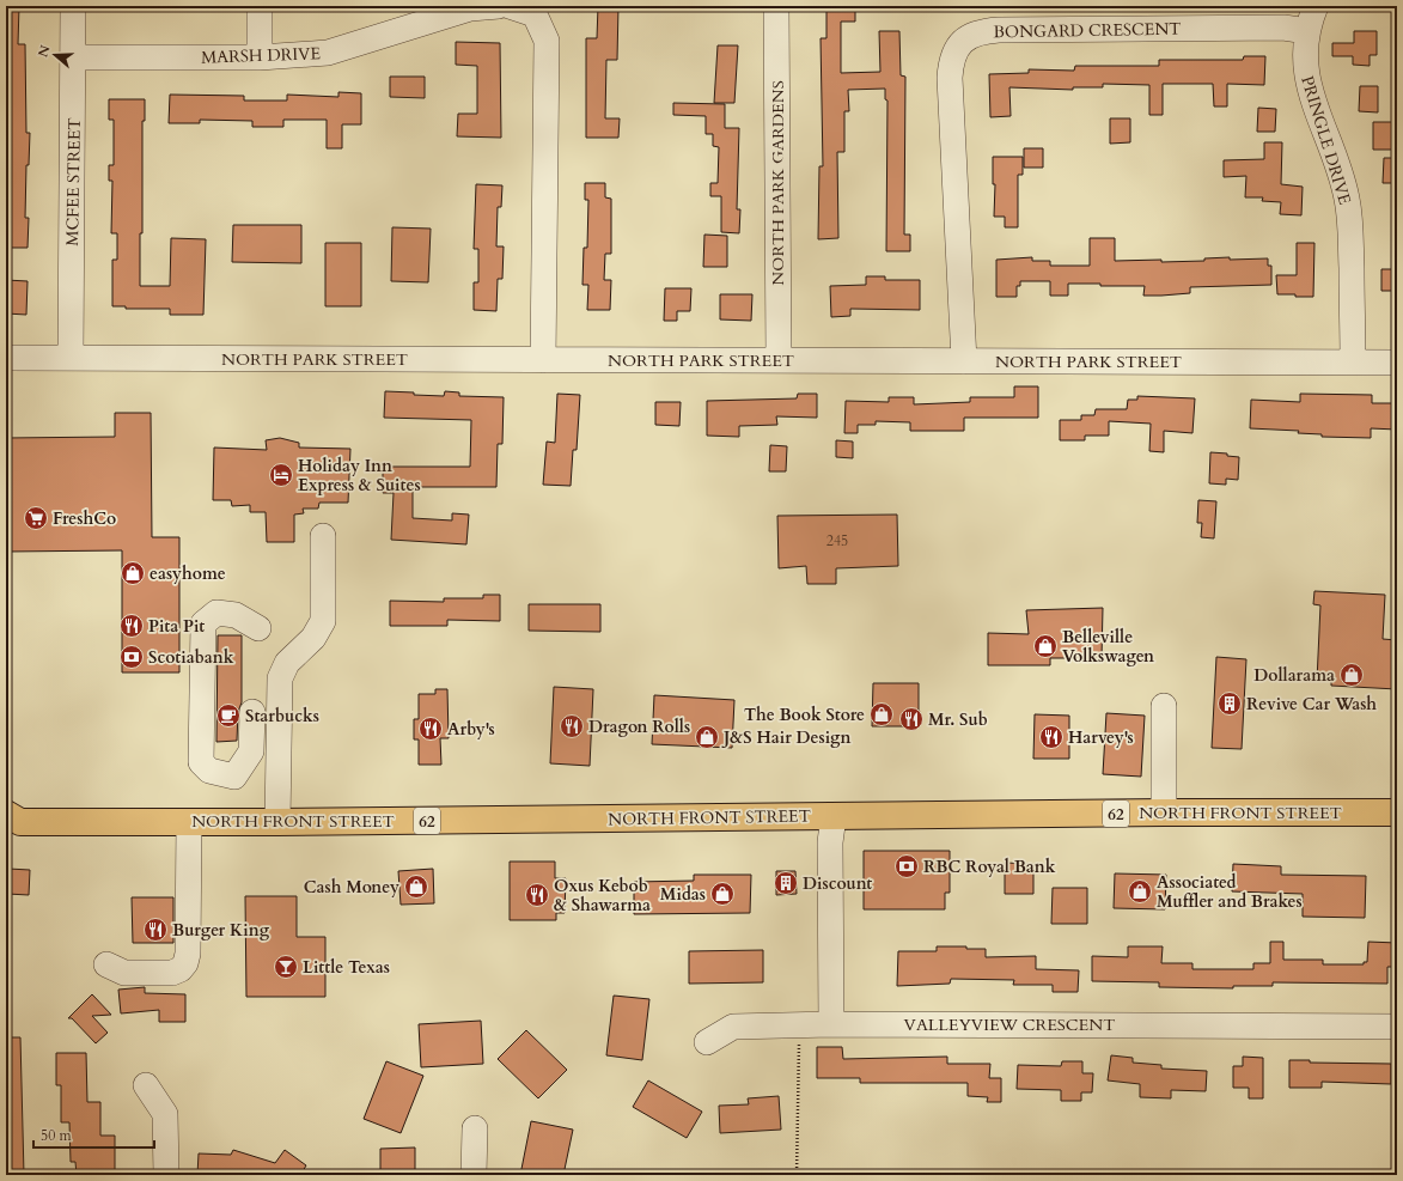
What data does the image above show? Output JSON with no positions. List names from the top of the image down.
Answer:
{
  "streets": {
    "main road": ["NORTH FRONT STREET", "62"],
    "street": [
      "BONGARD CRESCENT",
      "MARSH DRIVE",
      "PRINGLE DRIVE",
      "MCFEE STREET",
      "NORTH PARK GARDENS",
      "NORTH PARK STREET",
      "VALLEYVIEW CRESCENT"
    ]
  },
  "crossings": [
    ["BONGARD CRESCENT", "PRINGLE DRIVE"],
    ["BONGARD CRESCENT", "NORTH PARK STREET"],
    ["MARSH DRIVE", "MCFEE STREET"],
    ["PRINGLE DRIVE", "NORTH PARK STREET"],
    ["MCFEE STREET", "NORTH PARK STREET"],
    ["NORTH PARK GARDENS", "NORTH PARK STREET"]
  ],
  "places": {
    "hotel": ["Holiday Inn Express & Suites"],
    "supermarket": ["FreshCo"],
    "shop": [
      "easyhome",
      "Belleville Volkswagen",
      "Dollarama",
      "The Book Store",
      "J&S Hair Design",
      "Cash Money",
      "Associated Muffler and Brakes",
      "Midas"
    ],
    "restaurant": [
      "Pita Pit",
      "Mr. Sub",
      "Dragon Rolls",
      "Arby's",
      "Harvey's",
      "Oxus Kebob & Shawarma",
      "Burger King"
    ],
    "bank": ["Scotiabank", "RBC Royal Bank"],
    "building": ["Revive Car Wash", "Discount"],
    "cafe": ["Starbucks"],
    "bar": ["Little Texas"]
  },
  "house_numbers": ["245"],
  "scale_bar": "50 m",
  "north": "left"
}
